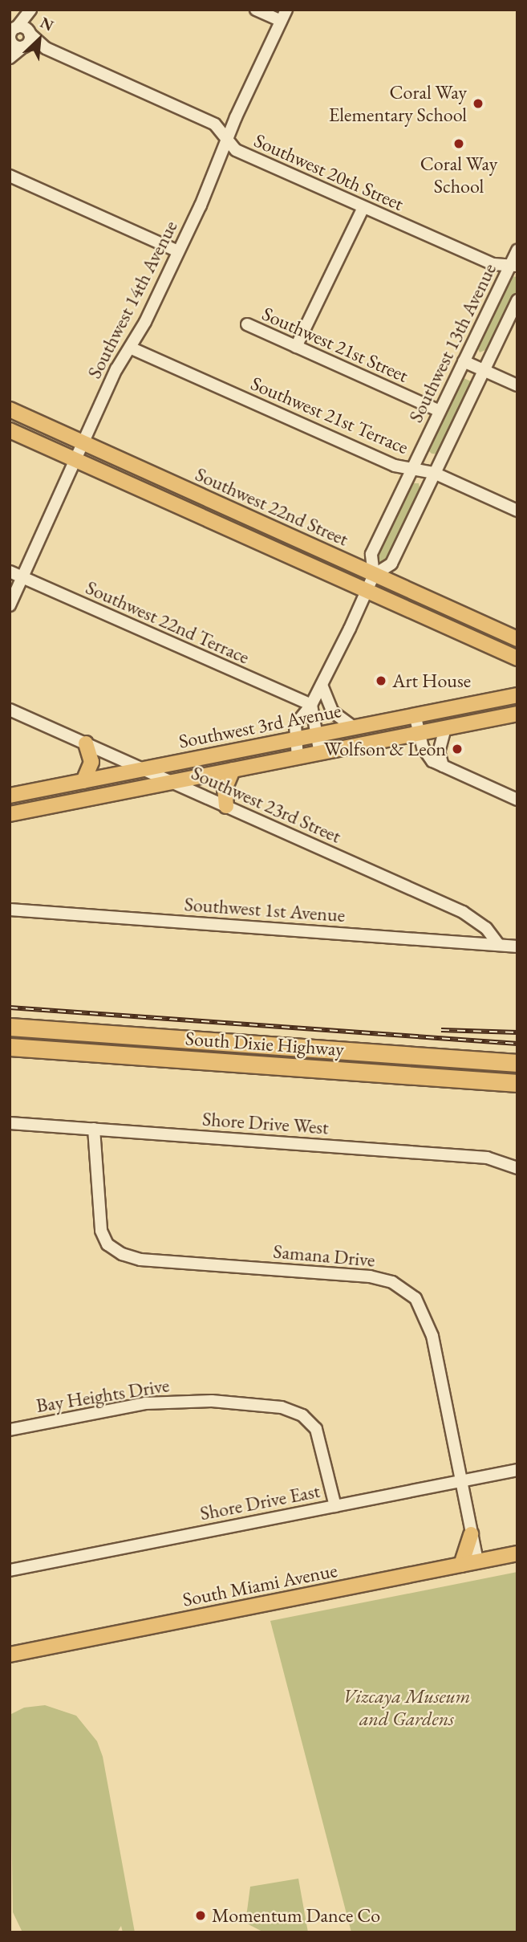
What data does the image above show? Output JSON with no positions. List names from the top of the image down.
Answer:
{
  "streets": {
    "highway": ["South Dixie Highway"],
    "main road": ["Southwest 22nd Street", "Southwest 3rd Avenue", "South Miami Avenue"],
    "street": [
      "Southwest 20th Street",
      "Southwest 14th Avenue",
      "Southwest 13th Avenue",
      "Southwest 21st Street",
      "Southwest 21st Terrace",
      "Southwest 22nd Terrace",
      "Southwest 23rd Street",
      "Southwest 1st Avenue",
      "Shore Drive West",
      "Samana Drive",
      "Bay Heights Drive",
      "Shore Drive East"
    ]
  },
  "crossings": [
    ["Southwest 20th Street", "Southwest 14th Avenue"],
    ["Southwest 20th Street", "Southwest 13th Avenue"],
    ["Southwest 14th Avenue", "Southwest 21st Terrace"],
    ["Southwest 14th Avenue", "Southwest 22nd Street"],
    ["Southwest 14th Avenue", "Southwest 22nd Terrace"],
    ["Southwest 13th Avenue", "Southwest 21st Street"],
    ["Southwest 13th Avenue", "Southwest 21st Terrace"],
    ["Southwest 13th Avenue", "Southwest 22nd Street"],
    ["Southwest 13th Avenue", "Southwest 22nd Terrace"],
    ["Southwest 13th Avenue", "Southwest 3rd Avenue"],
    ["Southwest 3rd Avenue", "Southwest 23rd Street"],
    ["Southwest 23rd Street", "Southwest 1st Avenue"],
    ["Shore Drive West", "Samana Drive"],
    ["Samana Drive", "Shore Drive East"],
    ["Samana Drive", "South Miami Avenue"],
    ["Bay Heights Drive", "Shore Drive East"]
  ],
  "parks": ["Vizcaya Museum and Gardens"],
  "places": [
    "Coral Way Elementary School",
    "Coral Way School",
    "Art House",
    "Wolfson & Leon",
    "Momentum Dance Co"
  ],
  "north": "top right"
}
